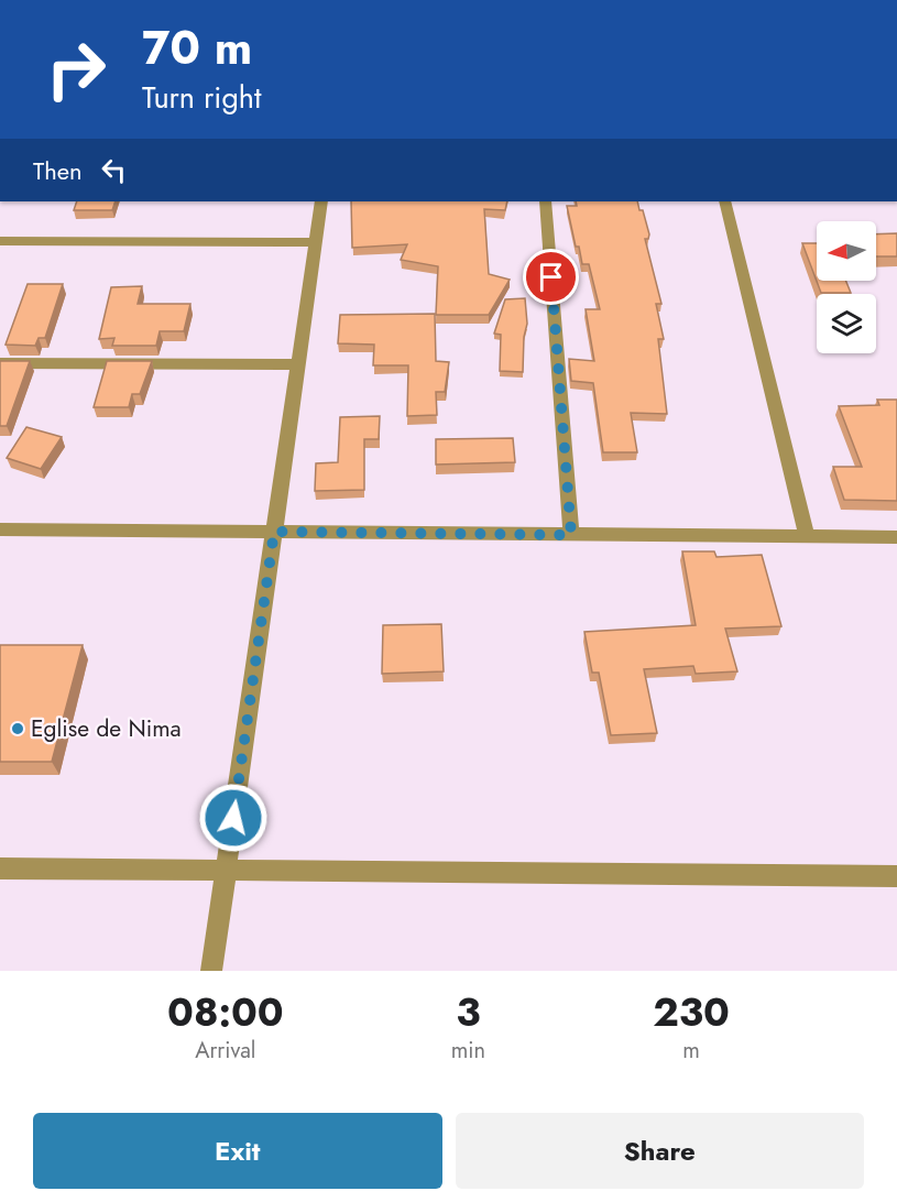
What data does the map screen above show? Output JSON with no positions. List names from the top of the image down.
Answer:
{
  "places": ["Eglise de Nima"],
  "north": "left",
  "page": {
    "turn": ["70 m", "Turn right"],
    "then": "Then",
    "eta": [
      "08:00",
      "Arrival",
      "3",
      "min",
      "230",
      "m"
    ],
    "buttons": ["Exit", "Share"]
  }
}
